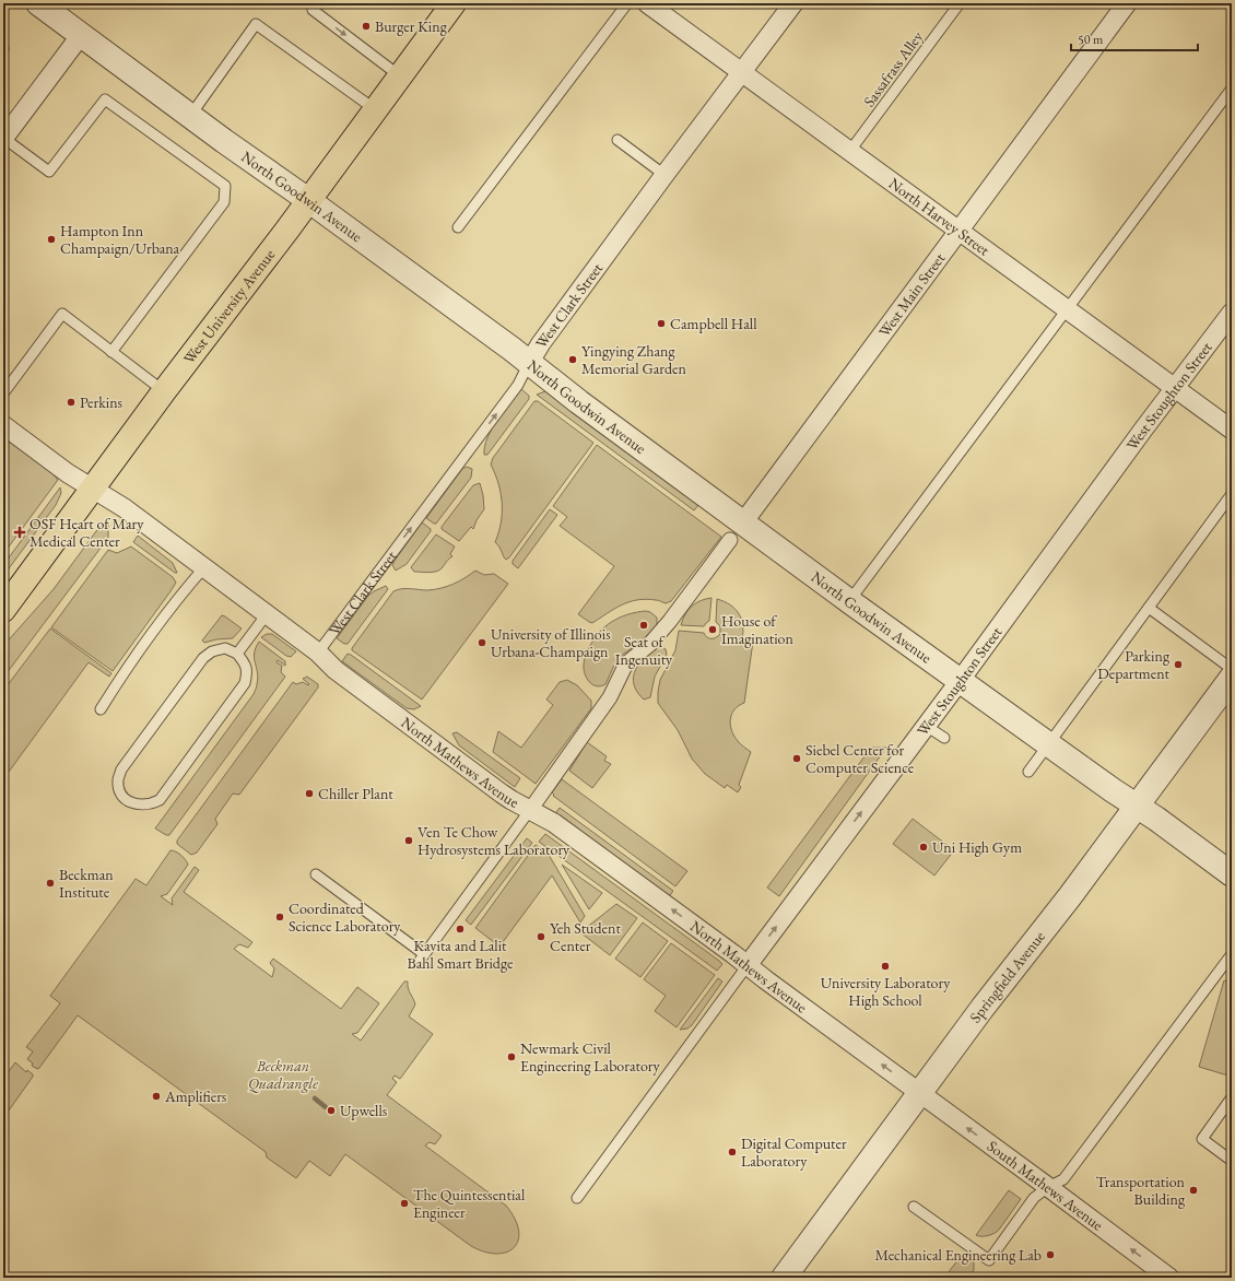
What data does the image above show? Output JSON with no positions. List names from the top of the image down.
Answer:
{
  "streets": {
    "main road": ["West University Avenue"],
    "street": [
      "North Goodwin Avenue",
      "North Harvey Street",
      "West Main Street",
      "West Clark Street",
      "West Stoughton Street",
      "North Mathews Avenue",
      "Springfield Avenue",
      "South Mathews Avenue"
    ],
    "lane": ["Sassafrass Alley"]
  },
  "crossings": [
    ["Sassafrass Alley", "North Harvey Street"],
    ["North Goodwin Avenue", "West Main Street"],
    ["North Goodwin Avenue", "West Clark Street"],
    ["North Goodwin Avenue", "West University Avenue"],
    ["North Goodwin Avenue", "West Stoughton Street"],
    ["North Goodwin Avenue", "Springfield Avenue"],
    ["North Harvey Street", "West Main Street"],
    ["North Harvey Street", "West Clark Street"],
    ["North Harvey Street", "West Stoughton Street"],
    ["West Clark Street", "North Mathews Avenue"],
    ["West University Avenue", "North Mathews Avenue"],
    ["West Stoughton Street", "North Mathews Avenue"],
    ["North Mathews Avenue", "Springfield Avenue"],
    ["North Mathews Avenue", "South Mathews Avenue"],
    ["Springfield Avenue", "South Mathews Avenue"]
  ],
  "one_way": ["West Clark Street", "North Mathews Avenue", "South Mathews Avenue"],
  "parks": ["Beckman Quadrangle"],
  "places": {
    "other": [
      "Burger King",
      "Hampton Inn Champaign/Urbana",
      "Campbell Hall",
      "Yingying Zhang Memorial Garden",
      "Perkins",
      "Seat of Ingenuity",
      "House of Imagination",
      "University of Illinois Urbana-Champaign",
      "Parking Department",
      "Siebel Center for Computer Science",
      "Chiller Plant",
      "Ven Te Chow Hydrosystems Laboratory",
      "Uni High Gym",
      "Beckman Institute",
      "Coordinated Science Laboratory",
      "Kavita and Lalit Bahl Smart Bridge",
      "Yeh Student Center",
      "University Laboratory High School",
      "Newmark Civil Engineering Laboratory",
      "Amplifiers",
      "Upwells",
      "Digital Computer Laboratory",
      "Transportation Building",
      "The Quintessential Engineer",
      "Mechanical Engineering Lab"
    ],
    "health": ["OSF Heart of Mary Medical Center"]
  },
  "scale_bar": "50 m"
}
